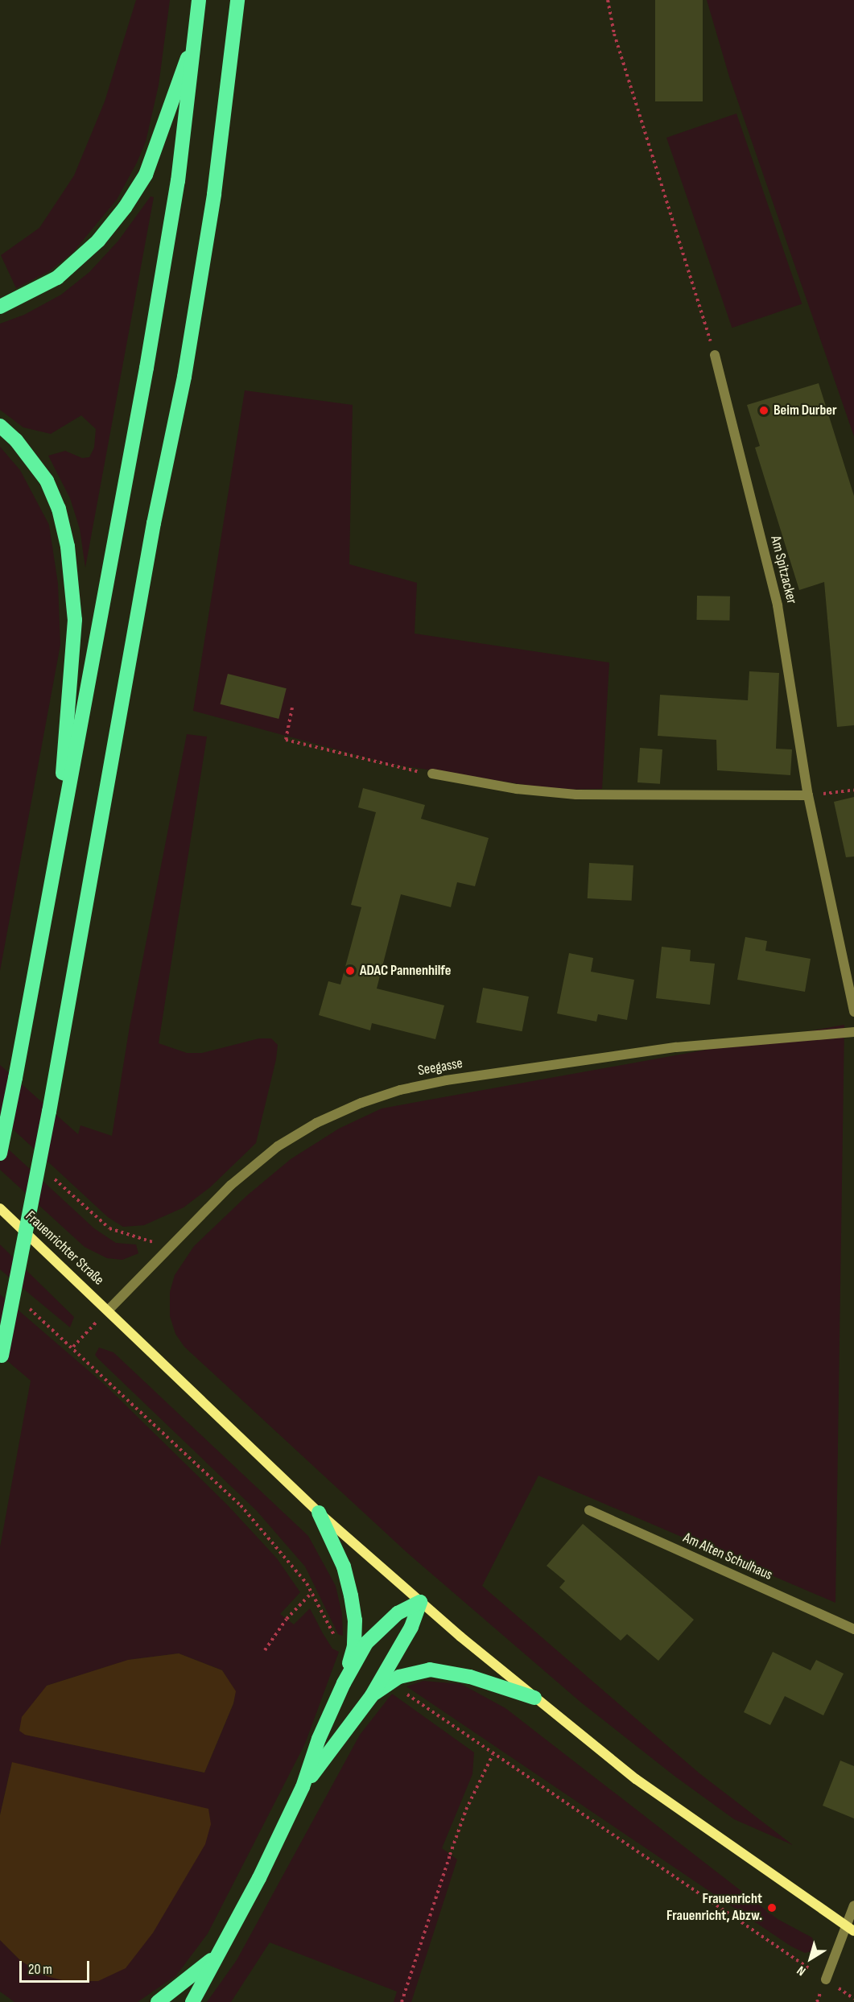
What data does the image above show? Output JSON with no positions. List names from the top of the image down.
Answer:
{
  "streets": {
    "main road": ["Frauenrichter Straße"],
    "street": ["Am Spitzacker", "Seegasse", "Am Alten Schulhaus"]
  },
  "crossings": [
    ["Seegasse", "Frauenrichter Straße"]
  ],
  "places": ["Beim Durber", "ADAC Pannenhilfe", "Frauenricht Frauenricht, Abzw."],
  "scale_bar": "20 m",
  "north": "bottom left"
}
